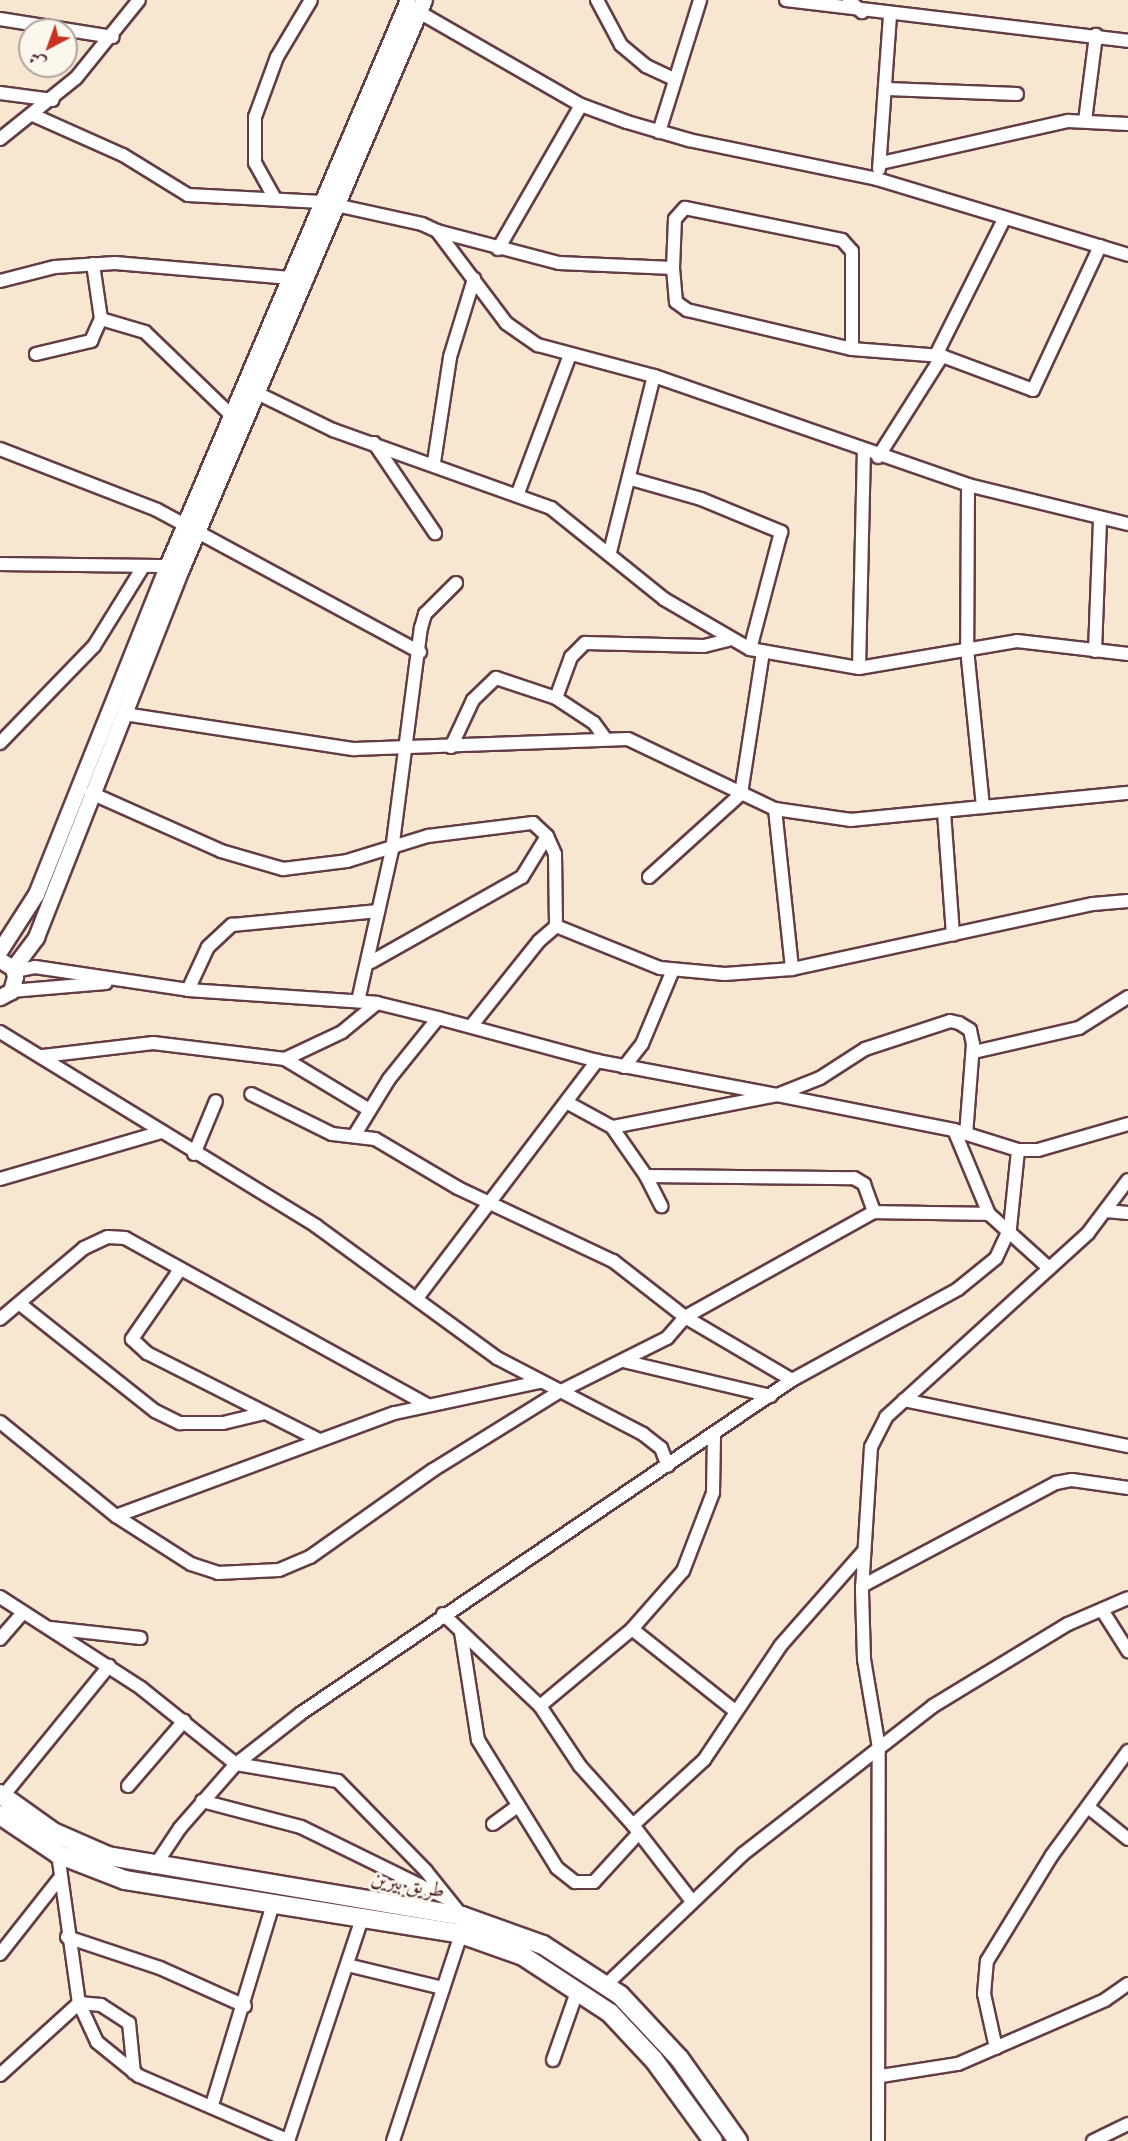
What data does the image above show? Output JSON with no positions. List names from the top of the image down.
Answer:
{
  "streets": {
    "main road": ["طريق بيرين"]
  },
  "north": "bottom left"
}
